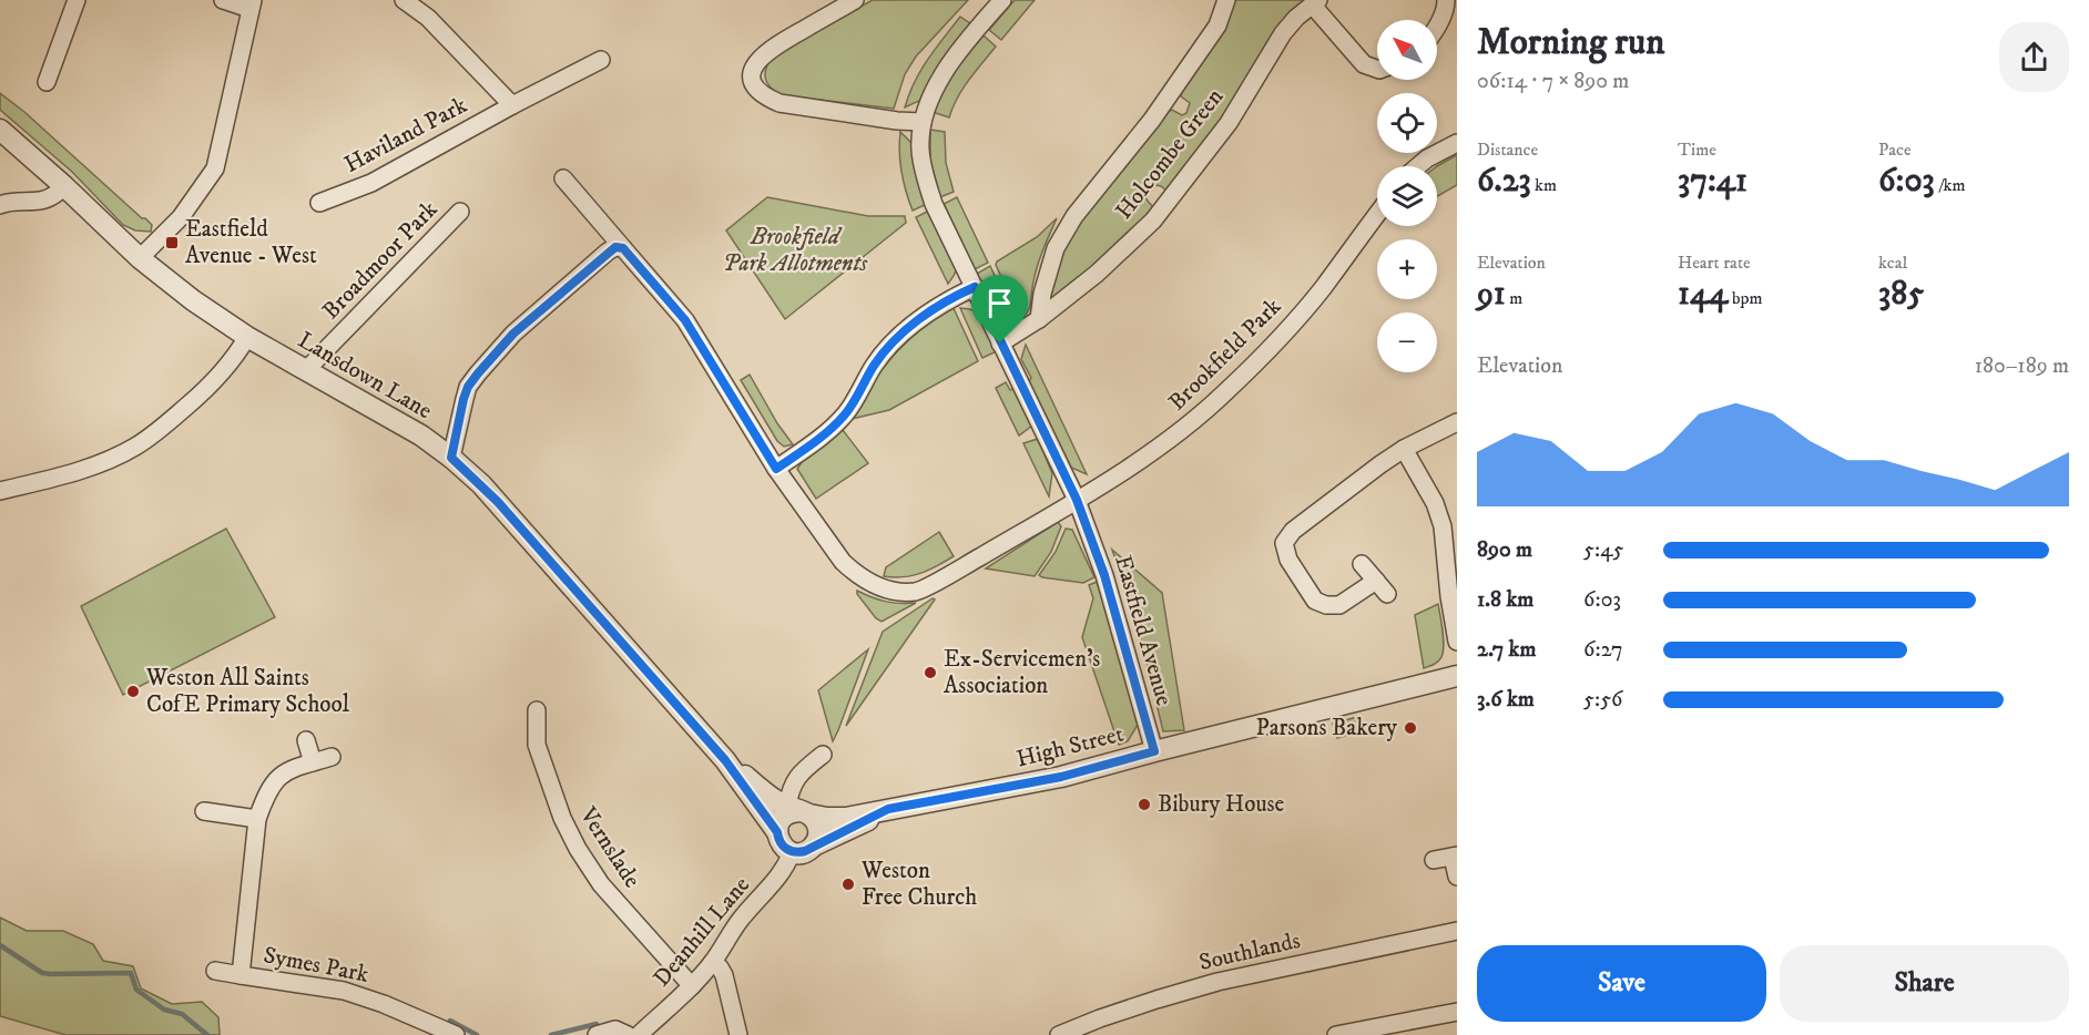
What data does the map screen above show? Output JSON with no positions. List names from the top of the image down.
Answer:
{
  "streets": {
    "street": [
      "Haviland Park",
      "Holcombe Green",
      "Broadmoor Park",
      "Brookfield Park",
      "Lansdown Lane",
      "Eastfield Avenue",
      "High Street",
      "Vernslade",
      "Deanhill Lane",
      "Southlands",
      "Symes Park"
    ]
  },
  "crossings": [
    ["Holcombe Green", "Eastfield Avenue"],
    ["Broadmoor Park", "Lansdown Lane"],
    ["Brookfield Park", "Eastfield Avenue"],
    ["Lansdown Lane", "High Street"],
    ["Lansdown Lane", "Deanhill Lane"],
    ["Eastfield Avenue", "High Street"],
    ["High Street", "Deanhill Lane"],
    ["Vernslade", "Deanhill Lane"]
  ],
  "parks": ["Brookfield Park Allotments"],
  "places": {
    "transit": ["Eastfield Avenue - West"],
    "other": [
      "Ex-Servicemen's Association",
      "Weston All Saints CofE Primary School",
      "Parsons Bakery",
      "Bibury House",
      "Weston Free Church"
    ]
  },
  "north": "top left",
  "page": {
    "heading": ["Morning run", "06:14 · 7 × 890 m"],
    "map_buttons": ["+", "−"],
    "stats": [
      ["Distance", "6.23 km"],
      ["Time", "37:41"],
      ["Pace", "6:03 /km"],
      ["Elevation", "91 m"],
      ["Heart rate", "144 bpm"],
      ["kcal", "385"]
    ],
    "chart": ["Elevation", "180–189 m"],
    "list": [
      {
        "name": "890 m",
        "note": "5:45"
      },
      {
        "name": "1.8 km",
        "note": "6:03"
      },
      {
        "name": "2.7 km",
        "note": "6:27"
      },
      {
        "name": "3.6 km",
        "note": "5:56"
      }
    ],
    "buttons": ["Save", "Share"]
  }
}
